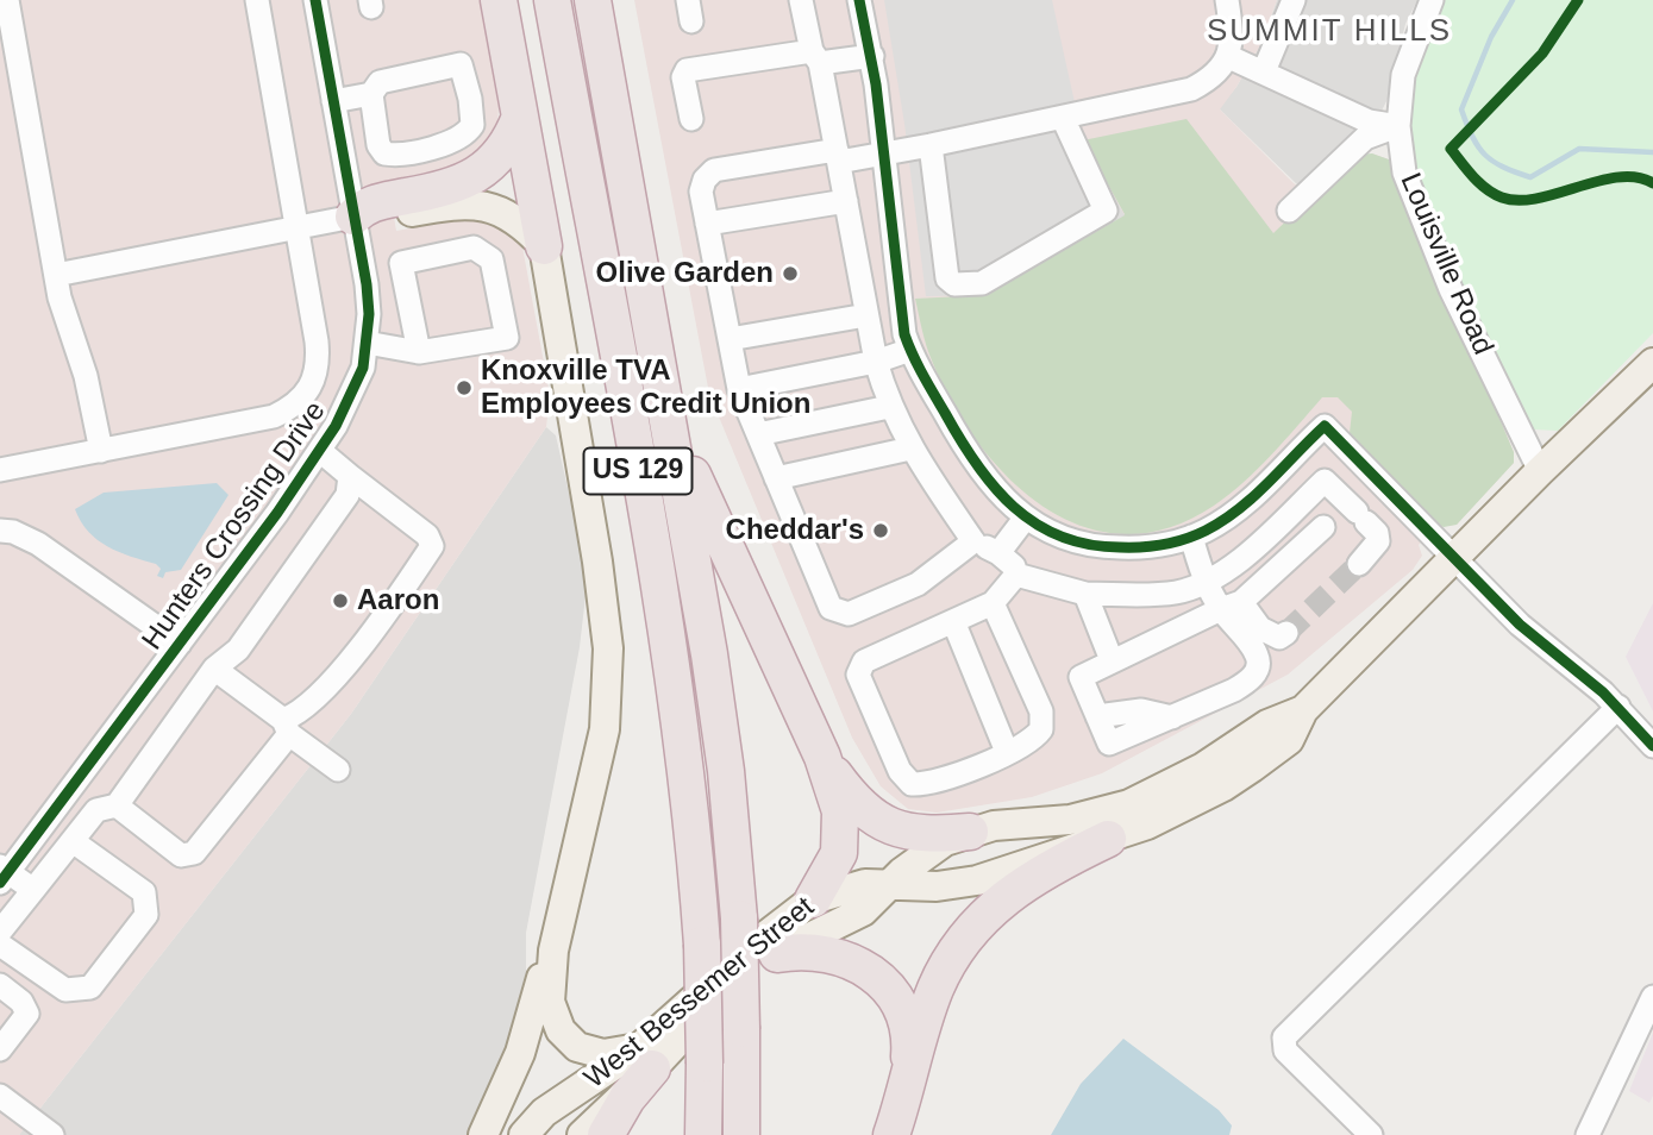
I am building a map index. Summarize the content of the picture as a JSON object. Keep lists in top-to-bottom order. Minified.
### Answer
{"streets":{"highway":["US 129"],"main road":["West Bessemer Street"],"street":["Louisville Road","Hunters Crossing Drive"]},"crossings":[["Louisville Road","West Bessemer Street"]],"districts":["SUMMIT HILLS"],"places":["Olive Garden","Knoxville TVA Employees Credit Union","Cheddar's","Aaron"]}
